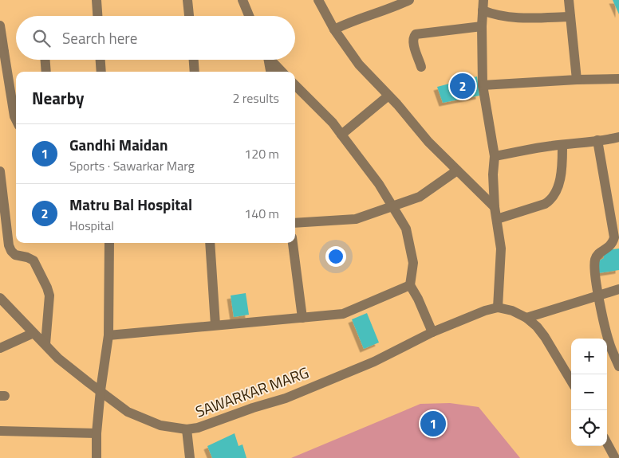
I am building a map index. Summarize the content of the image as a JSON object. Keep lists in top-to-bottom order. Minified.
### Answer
{"streets":{"street":["SAWARKAR MARG"]},"page":{"search":"Search here","pins":["2","1"],"heading":["Nearby","2 results"],"list":[{"mark":"1","name":"Gandhi Maidan","note":"Sports · Sawarkar Marg","value":"120 m"},{"mark":"2","name":"Matru Bal Hospital","note":"Hospital","value":"140 m"}],"map_buttons":["+","−"]}}
